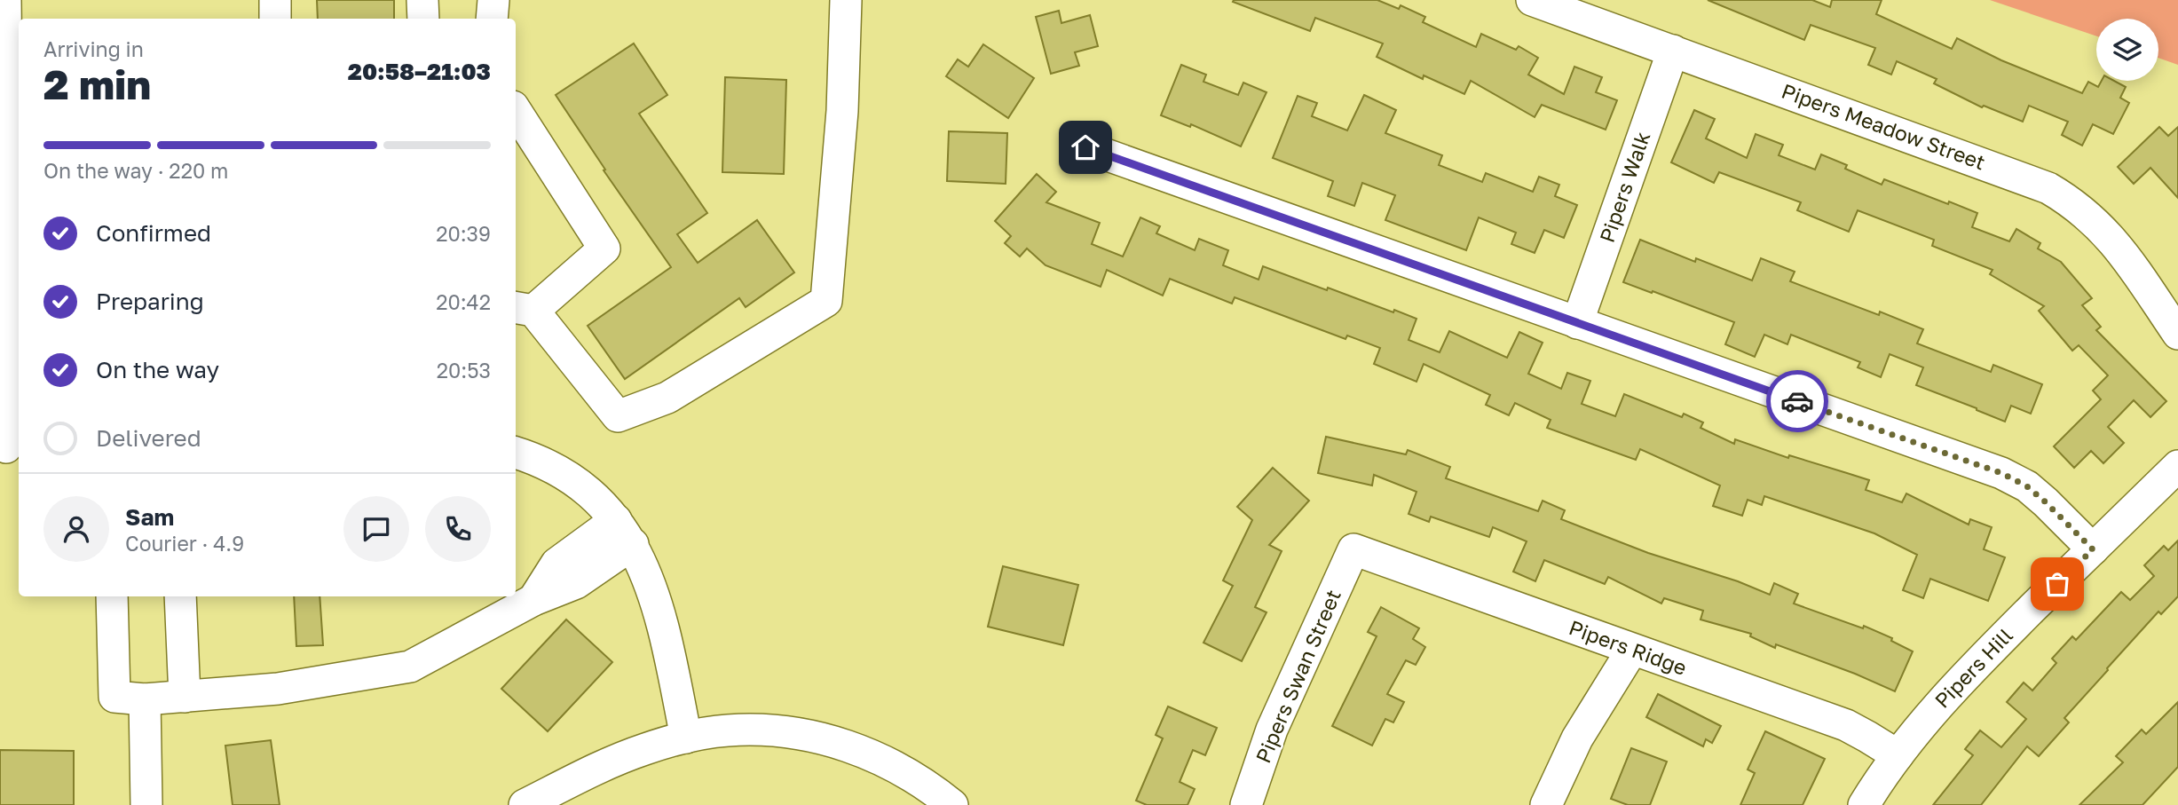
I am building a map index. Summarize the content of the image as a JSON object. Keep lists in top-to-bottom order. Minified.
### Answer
{"streets":{"street":["Pipers Meadow Street","Pipers Walk","Pipers Ridge","Pipers Hill","Pipers Swan Street"]},"crossings":[["Pipers Meadow Street","Pipers Walk"],["Pipers Ridge","Pipers Hill"],["Pipers Ridge","Pipers Swan Street"]],"page":{"heading":["2 min","Arriving in","20:58–21:03"],"panel":["Sam","Courier · 4.9"],"bar":"On the way · 220 m","list":[["Confirmed","20:39"],["Preparing","20:42"],["On the way","20:53"],"Delivered"]}}
